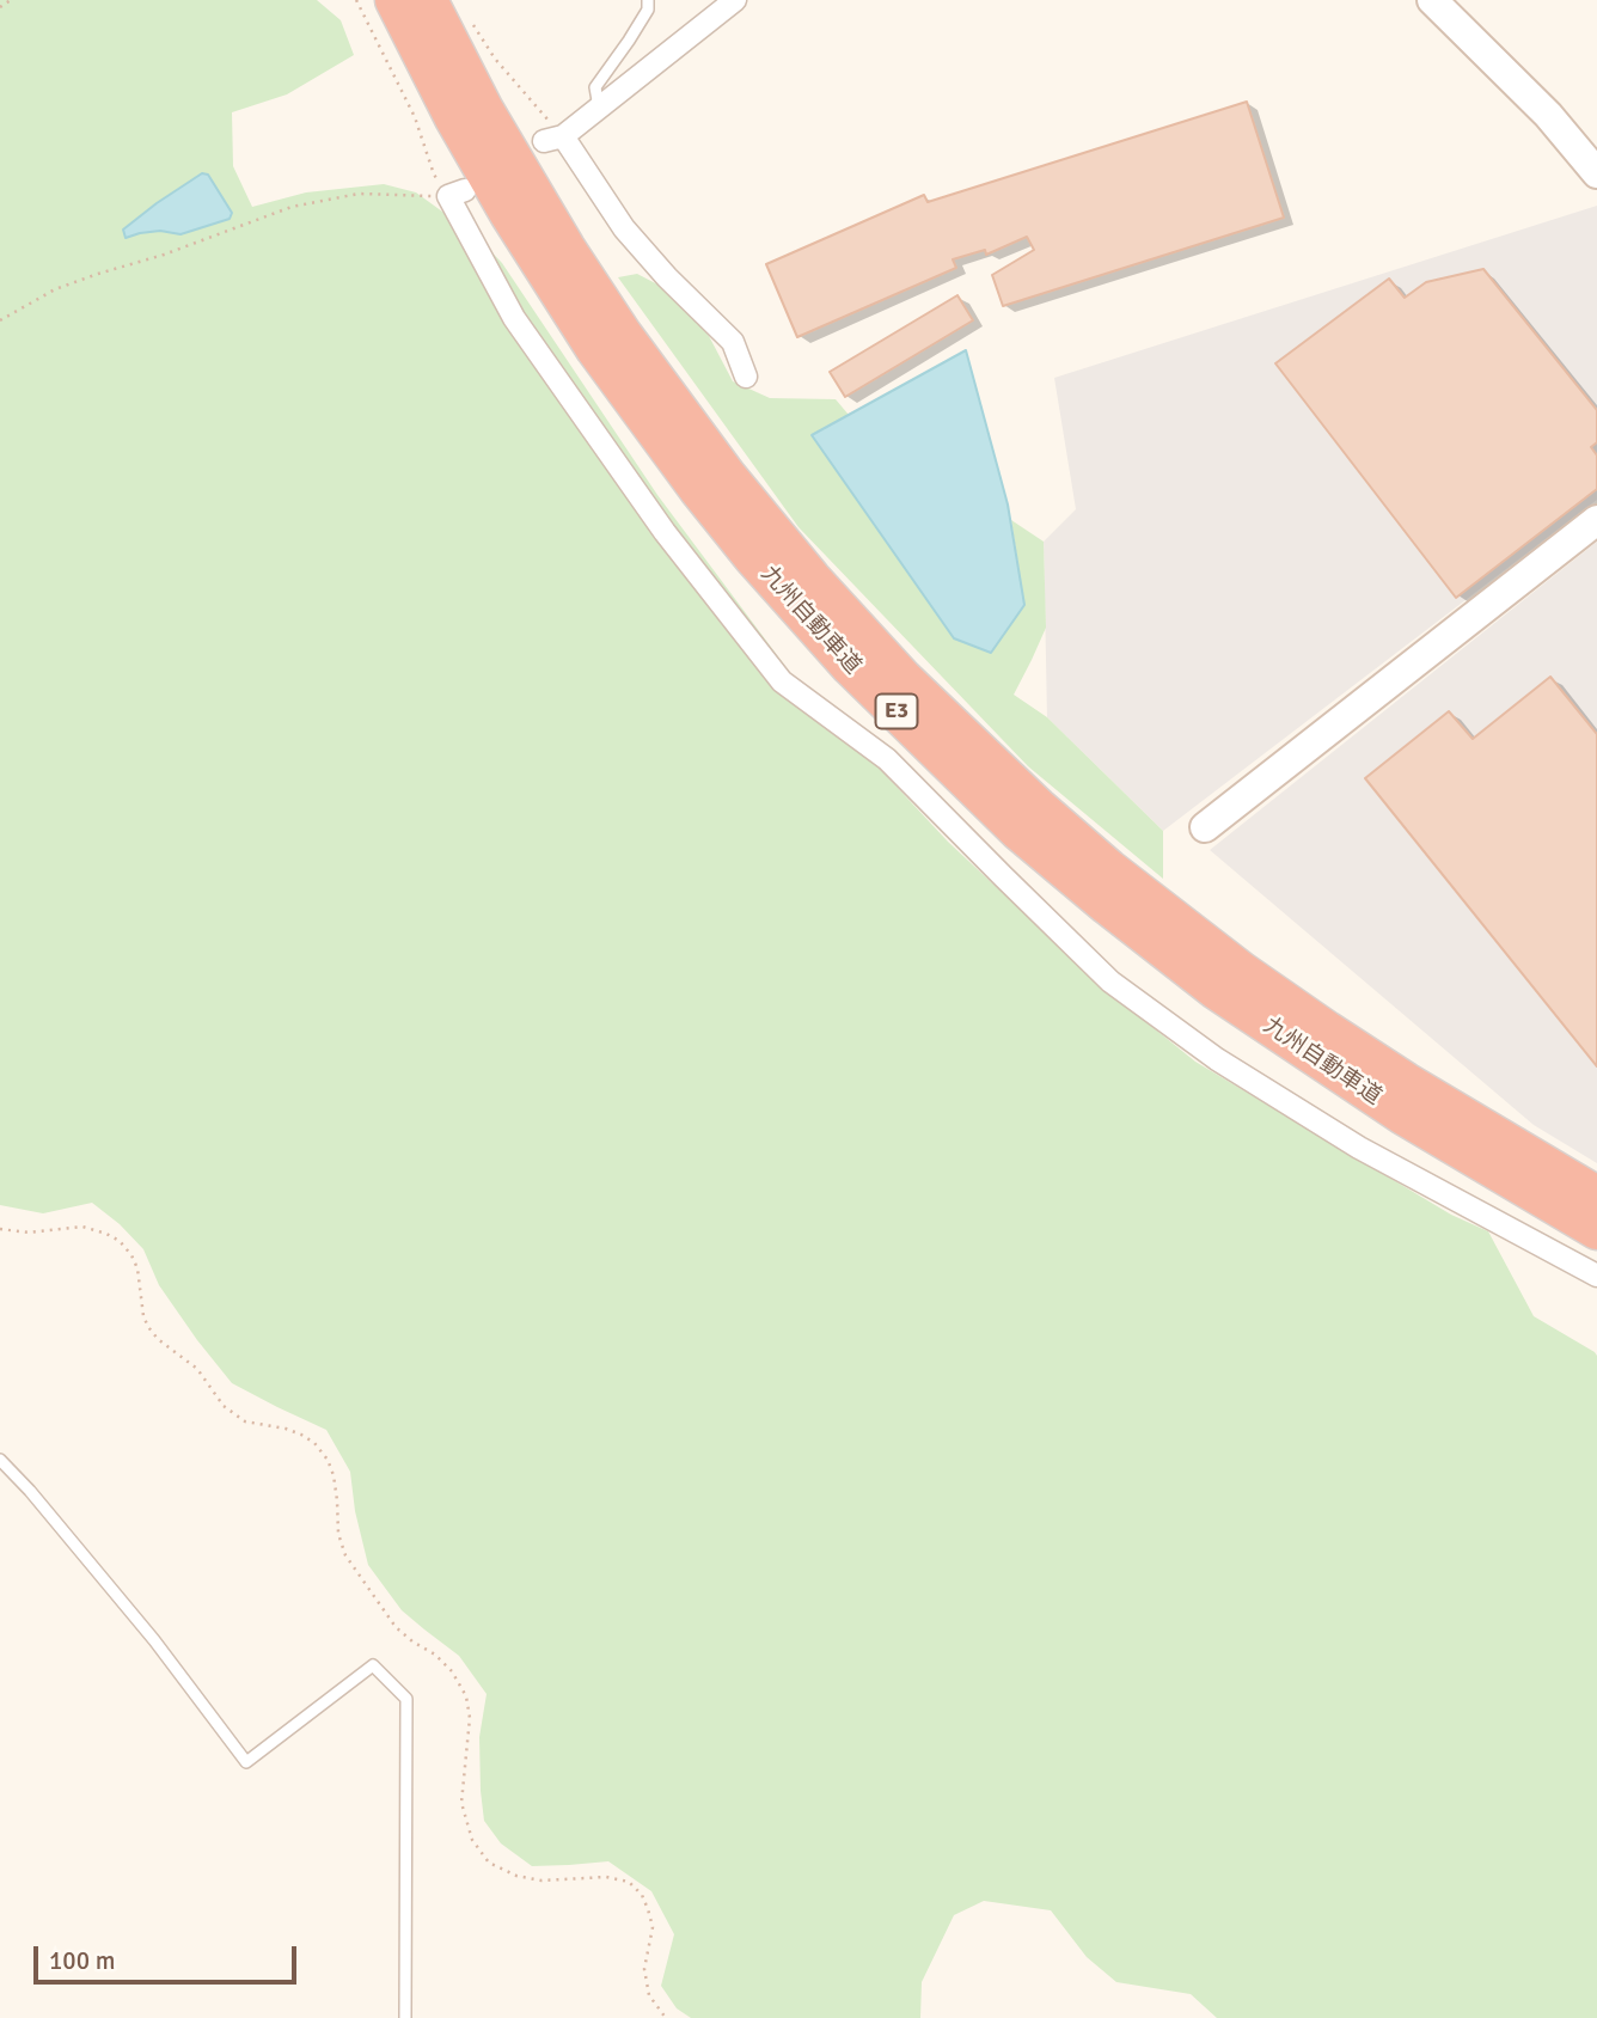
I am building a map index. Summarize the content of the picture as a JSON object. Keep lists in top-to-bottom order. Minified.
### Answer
{"streets":{"highway":["九州自動車道","E3"]},"scale_bar":"100 m"}
